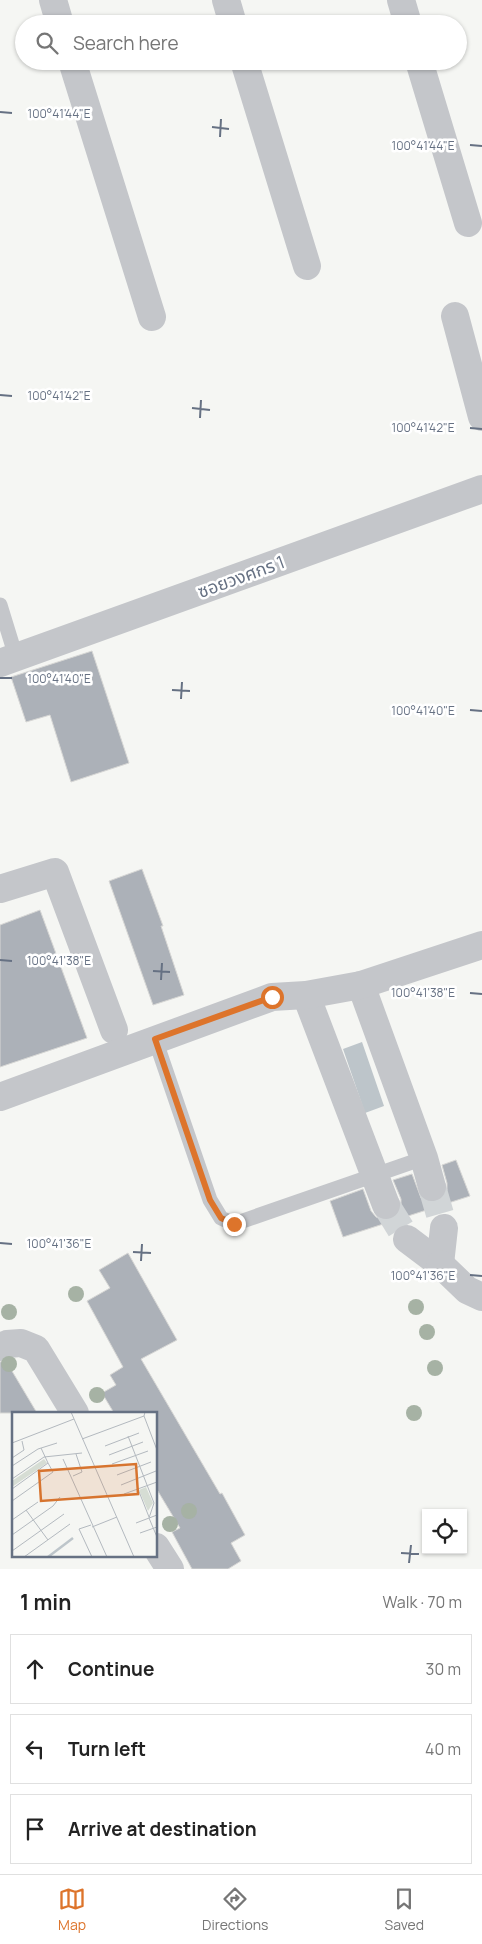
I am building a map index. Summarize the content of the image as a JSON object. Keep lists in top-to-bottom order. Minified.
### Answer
{"streets":{"street":["ซอยวงศกร 1"]},"page":{"search":"Search here","heading":["1 min","Walk · 70 m"],"list":[["Continue","30 m"],["Turn left","40 m"],"Arrive at destination"],"nav":["Map","Directions","Saved"]},"coordinates":["100°41'44\"E","100°41'42\"E","100°41'40\"E","100°41'38\"E","100°41'36\"E"]}
